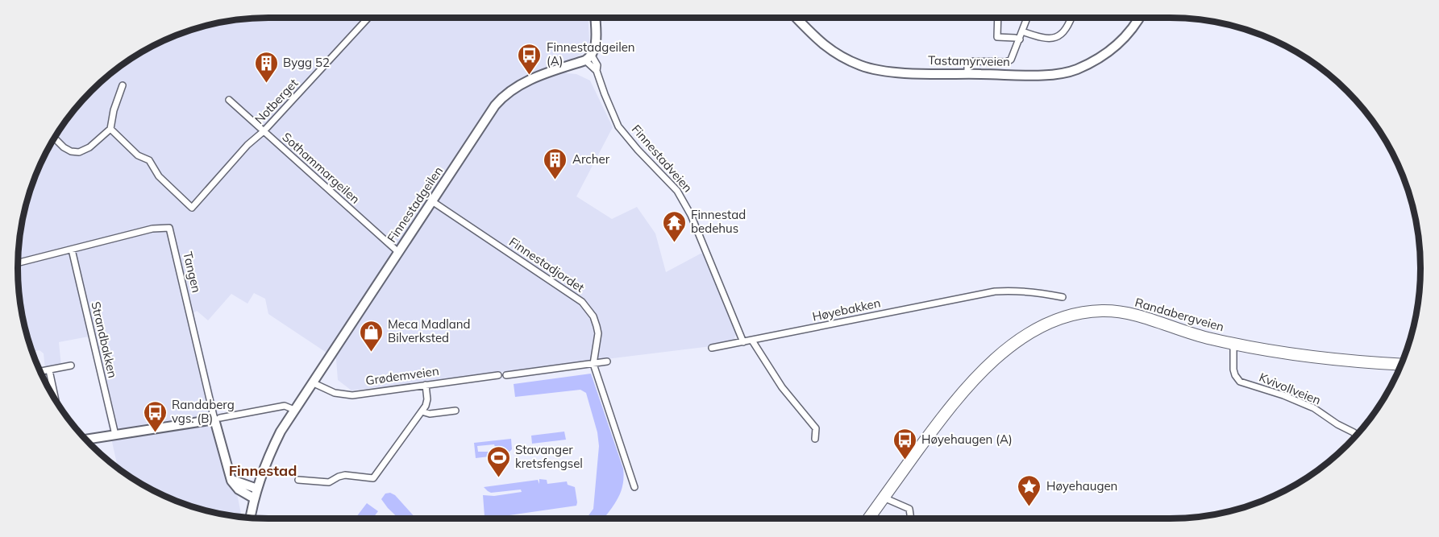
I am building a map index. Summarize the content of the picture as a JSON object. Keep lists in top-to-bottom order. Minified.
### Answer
{"streets":{"highway":["Randabergveien"],"main road":["Tastamyrveien","Finnestadveien","Finnestadgeilen","Tangen"],"street":["Notberget","Sothammargeilen","Finnestadjordet","Høyebakken","Strandbakken","Grødemveien","Kvivollveien"]},"crossings":[["Notberget","Sothammargeilen"],["Finnestadveien","Finnestadgeilen"],["Sothammargeilen","Finnestadgeilen"],["Finnestadgeilen","Finnestadjordet"],["Finnestadgeilen","Grødemveien"],["Tangen","Strandbakken"],["Randabergveien","Kvivollveien"]],"districts":["Finnestad"],"places":{"bus stop":["Finnestadgeilen (A)","Randaberg vgs. (B)","Høyehaugen (A)"],"building":["Bygg 52","Archer"],"temple":["Finnestad bedehus"],"shop":["Meca Madland Bilverksted"],"sports":["Stavanger kretsfengsel"],"place":["Høyehaugen"]}}
